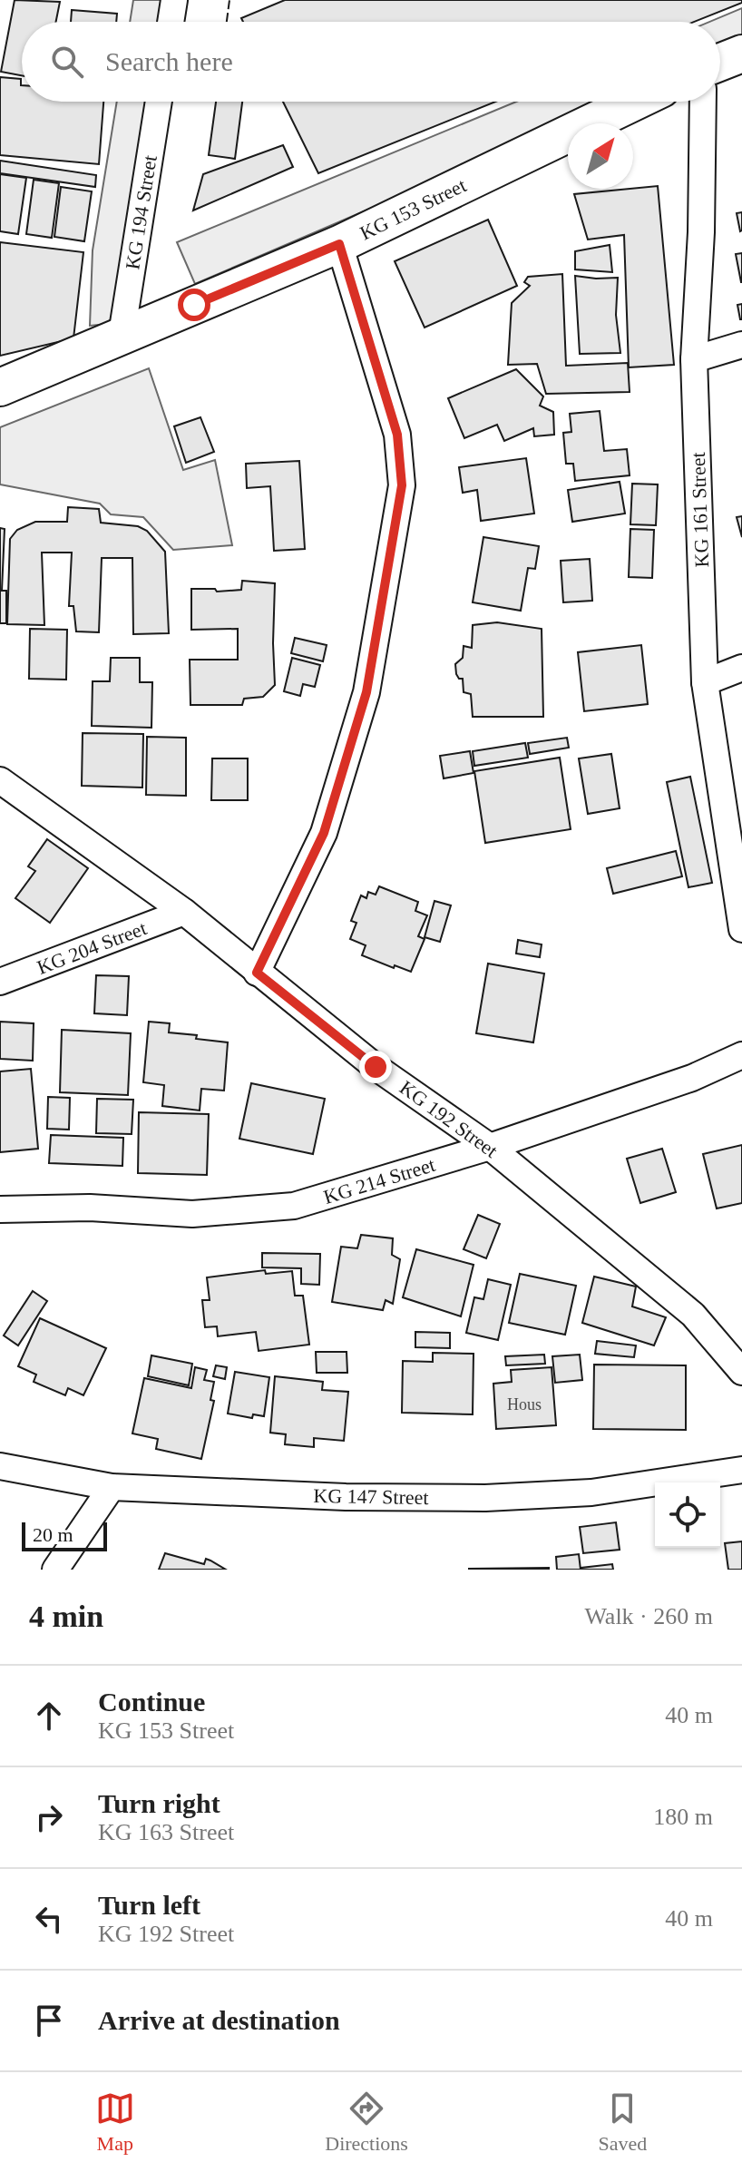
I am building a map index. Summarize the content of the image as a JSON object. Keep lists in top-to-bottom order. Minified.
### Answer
{"streets":{"street":["KG 153 Street","KG 194 Street","KG 161 Street","KG 204 Street","KG 192 Street","KG 214 Street","KG 147 Street"]},"crossings":[["KG 153 Street","KG 194 Street"],["KG 204 Street","KG 192 Street"],["KG 192 Street","KG 214 Street"]],"house_numbers":["Hous"],"scale_bar":"20 m","north":"top right","page":{"search":"Search here","scale":"20 m","heading":["4 min","Walk · 260 m"],"list":[["Continue","KG 153 Street","40 m"],["Turn right","KG 163 Street","180 m"],["Turn left","KG 192 Street","40 m"],"Arrive at destination"],"nav":["Map","Directions","Saved"]}}
